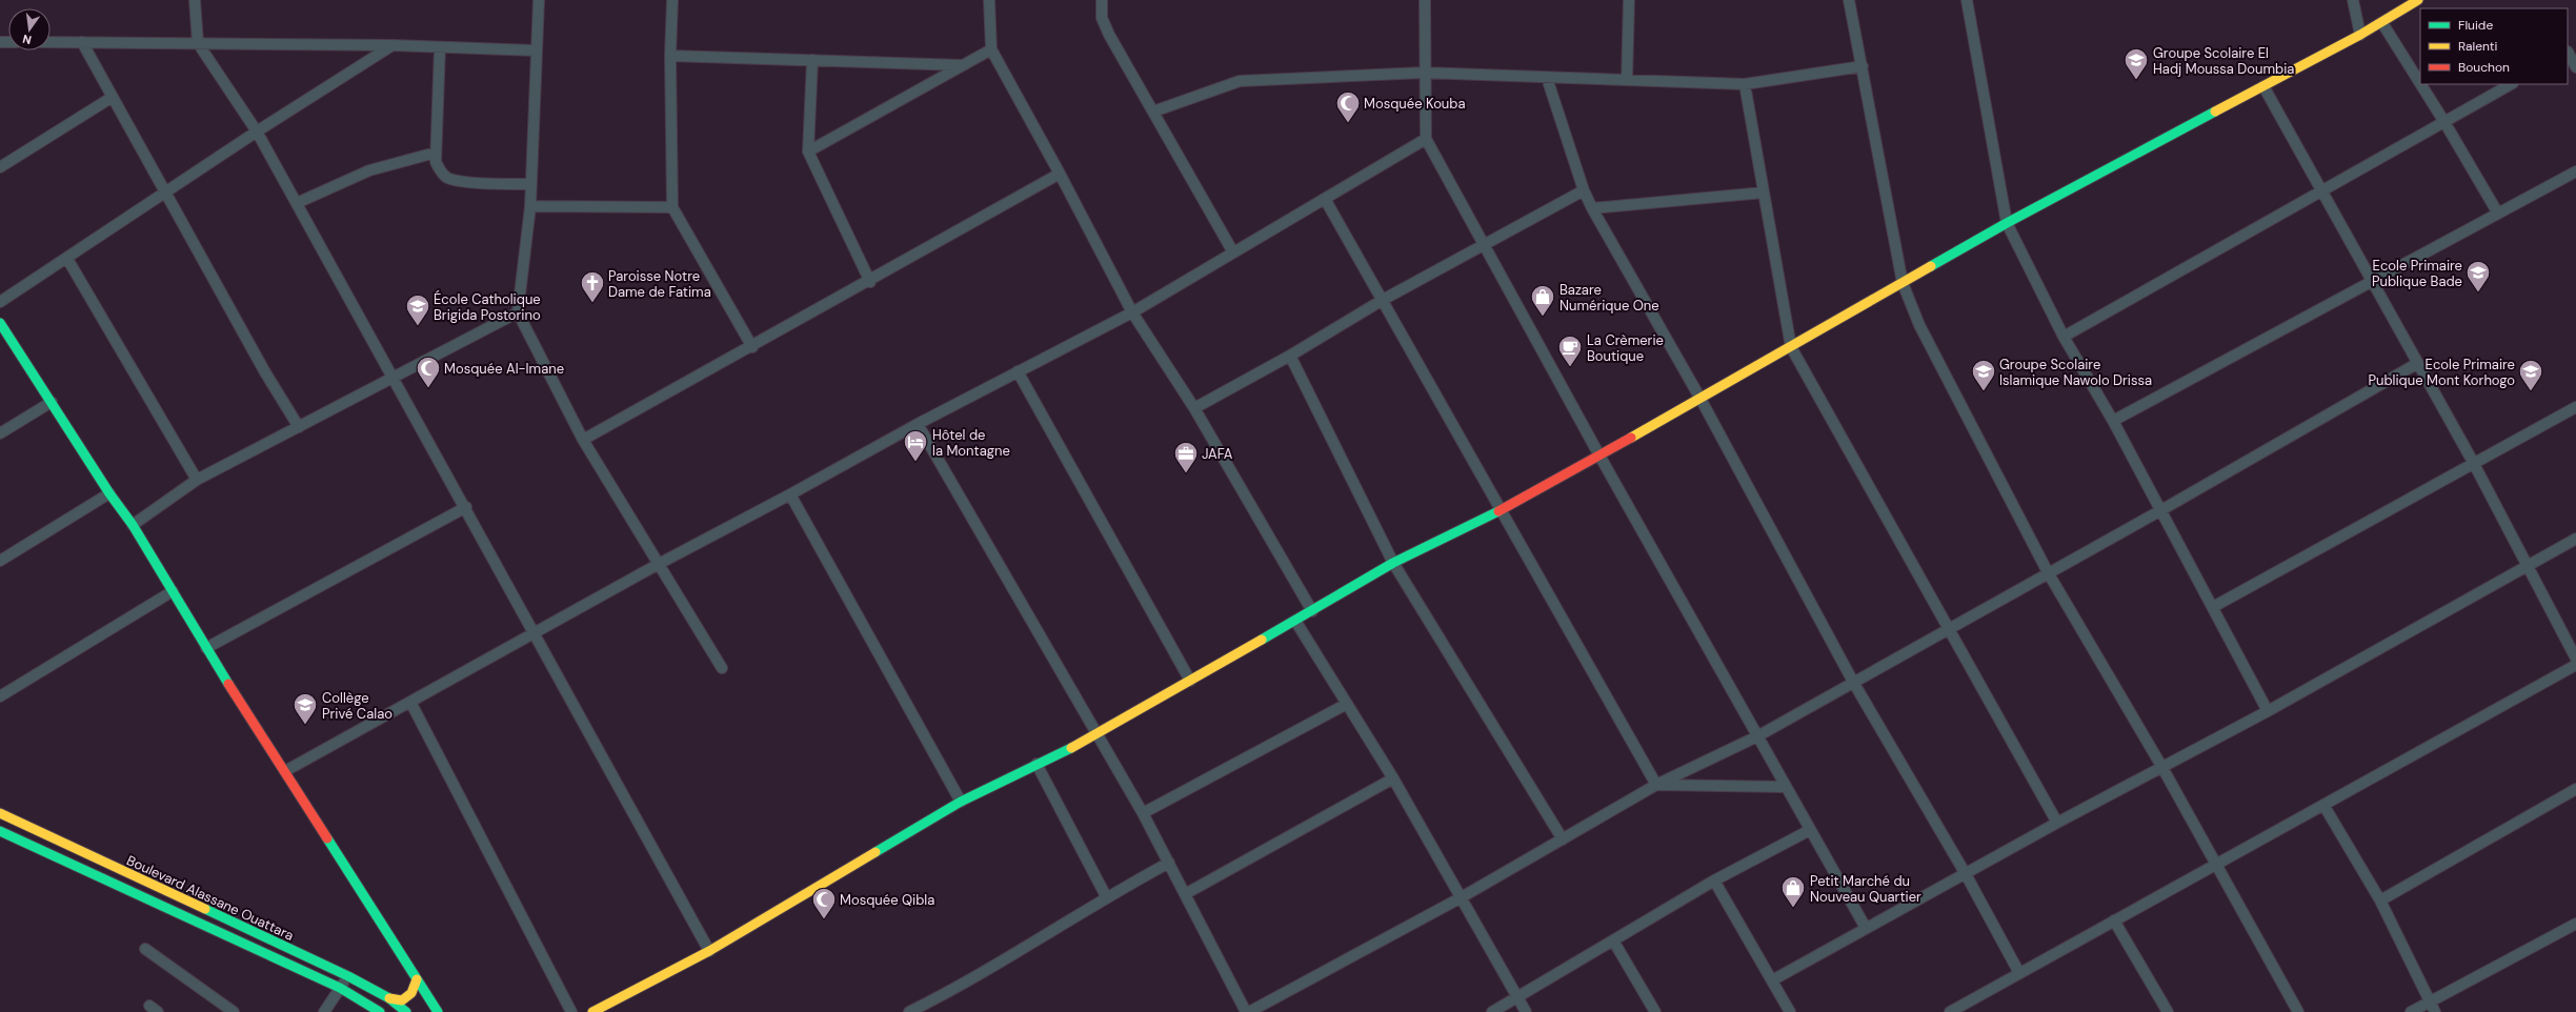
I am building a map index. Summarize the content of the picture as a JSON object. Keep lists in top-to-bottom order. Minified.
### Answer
{"streets":{"street":["Boulevard Alassane Ouattara"]},"places":{"school or university":["Groupe Scolaire El Hadj Moussa Doumbia","Ecole Primaire Publique Bade","École Catholique Brigida Postorino","Groupe Scolaire Islamique Nawolo Drissa","Ecole Primaire Publique Mont Korhogo","Collège Privé Calao"],"mosque":["Mosquée Kouba","Mosquée Al-Imane","Mosquée Qibla"],"church":["Paroisse Notre Dame de Fatima"],"shop":["Bazare Numérique One","Petit Marché du Nouveau Quartier"],"cafe":["La Crèmerie Boutique"],"hotel":["Hôtel de la Montagne"],"office":["JAFA"]},"legend":["Fluide","Ralenti","Bouchon"],"north":"bottom"}
